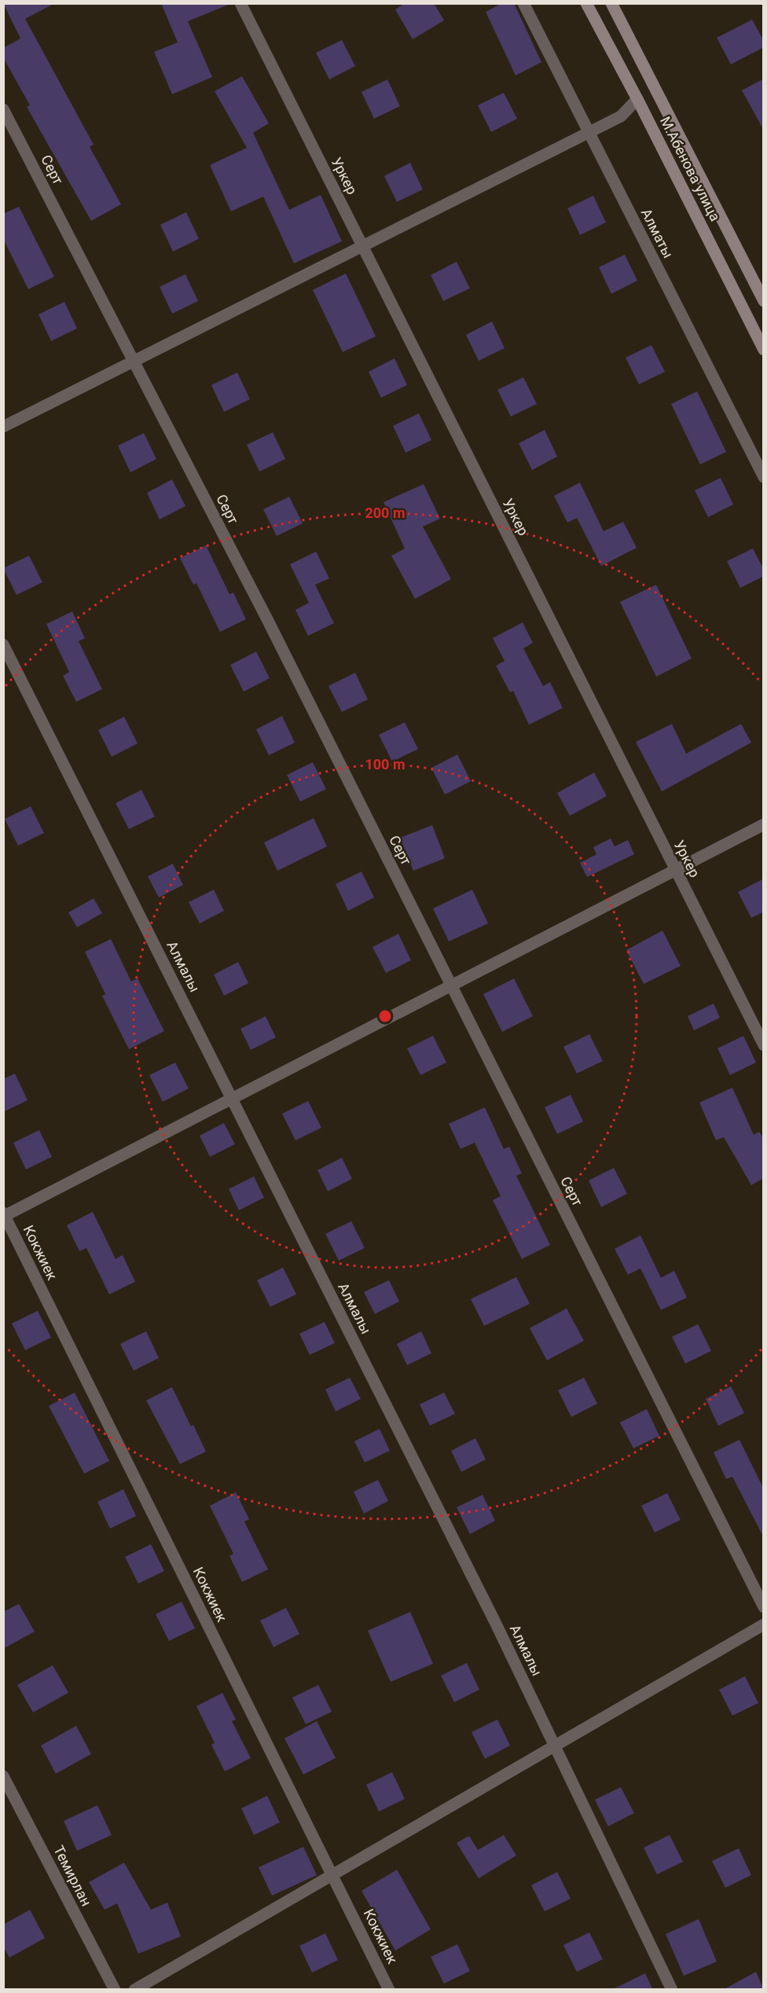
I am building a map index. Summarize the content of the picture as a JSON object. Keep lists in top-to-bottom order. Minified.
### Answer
{"streets":{"main road":["М.Абенова улица"],"street":["Серт","Уркер","Алматы","Алмалы","Кокжиек","Темирлан"]},"rings":["200 m","100 m"]}
